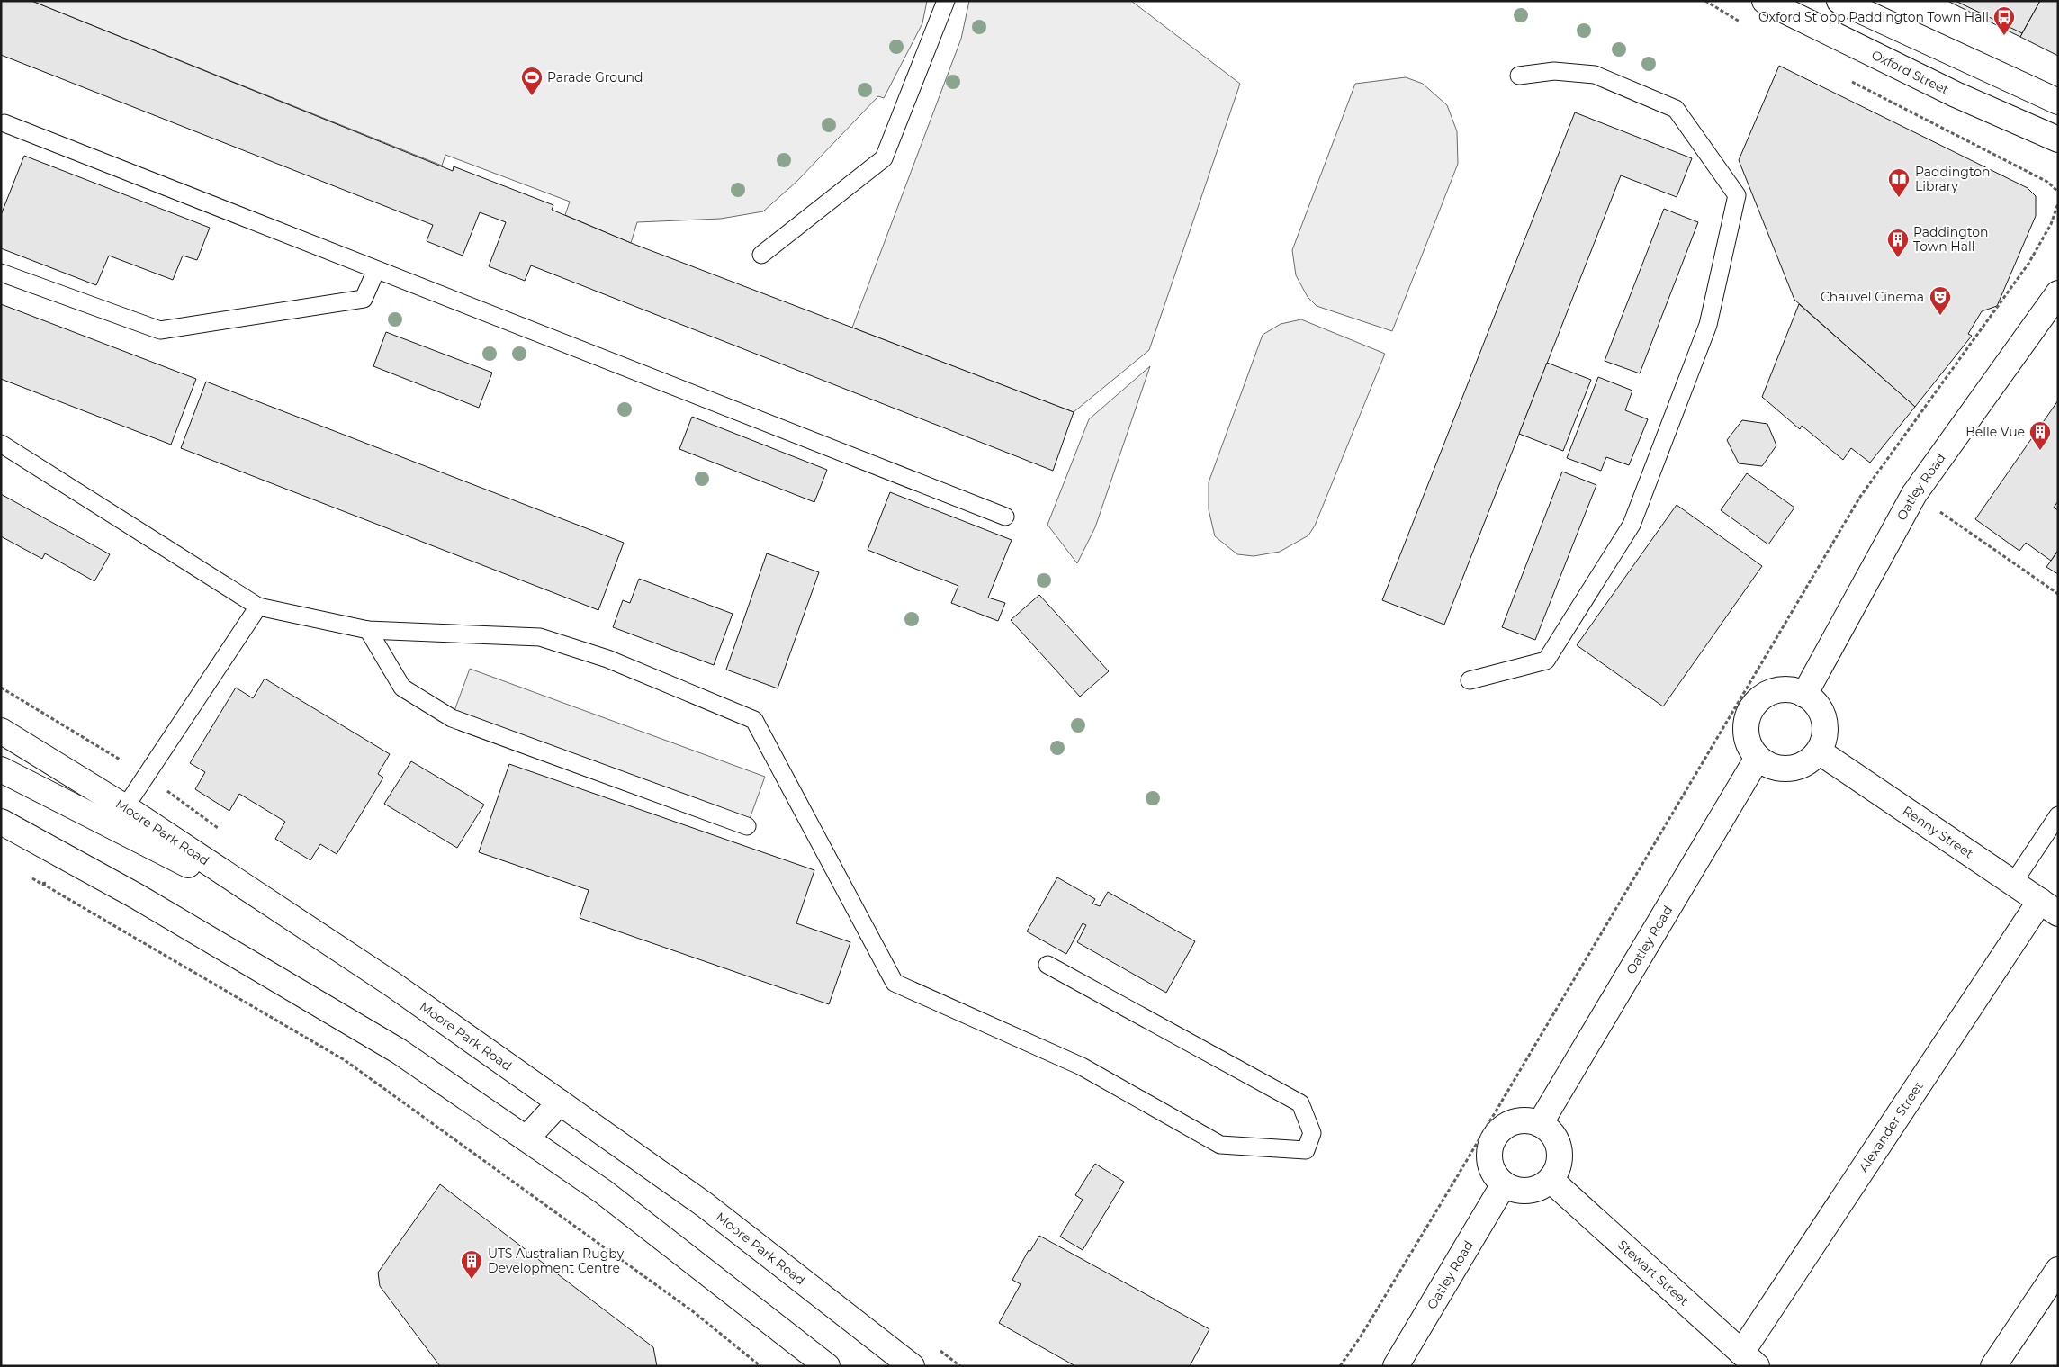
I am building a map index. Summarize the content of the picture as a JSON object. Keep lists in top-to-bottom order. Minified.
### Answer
{"streets":{"main road":["Oxford Street","Oatley Road","Moore Park Road","Renny Street","Alexander Street","Stewart Street"]},"crossings":[["Oatley Road","Renny Street"],["Oatley Road","Stewart Street"],["Renny Street","Alexander Street"],["Alexander Street","Stewart Street"]],"places":{"bus stop":["Oxford St opp Paddington Town Hall"],"sports":["Parade Ground"],"library":["Paddington Library"],"building":["Paddington Town Hall","Belle Vue","UTS Australian Rugby Development Centre"],"theatre":["Chauvel Cinema"]}}
